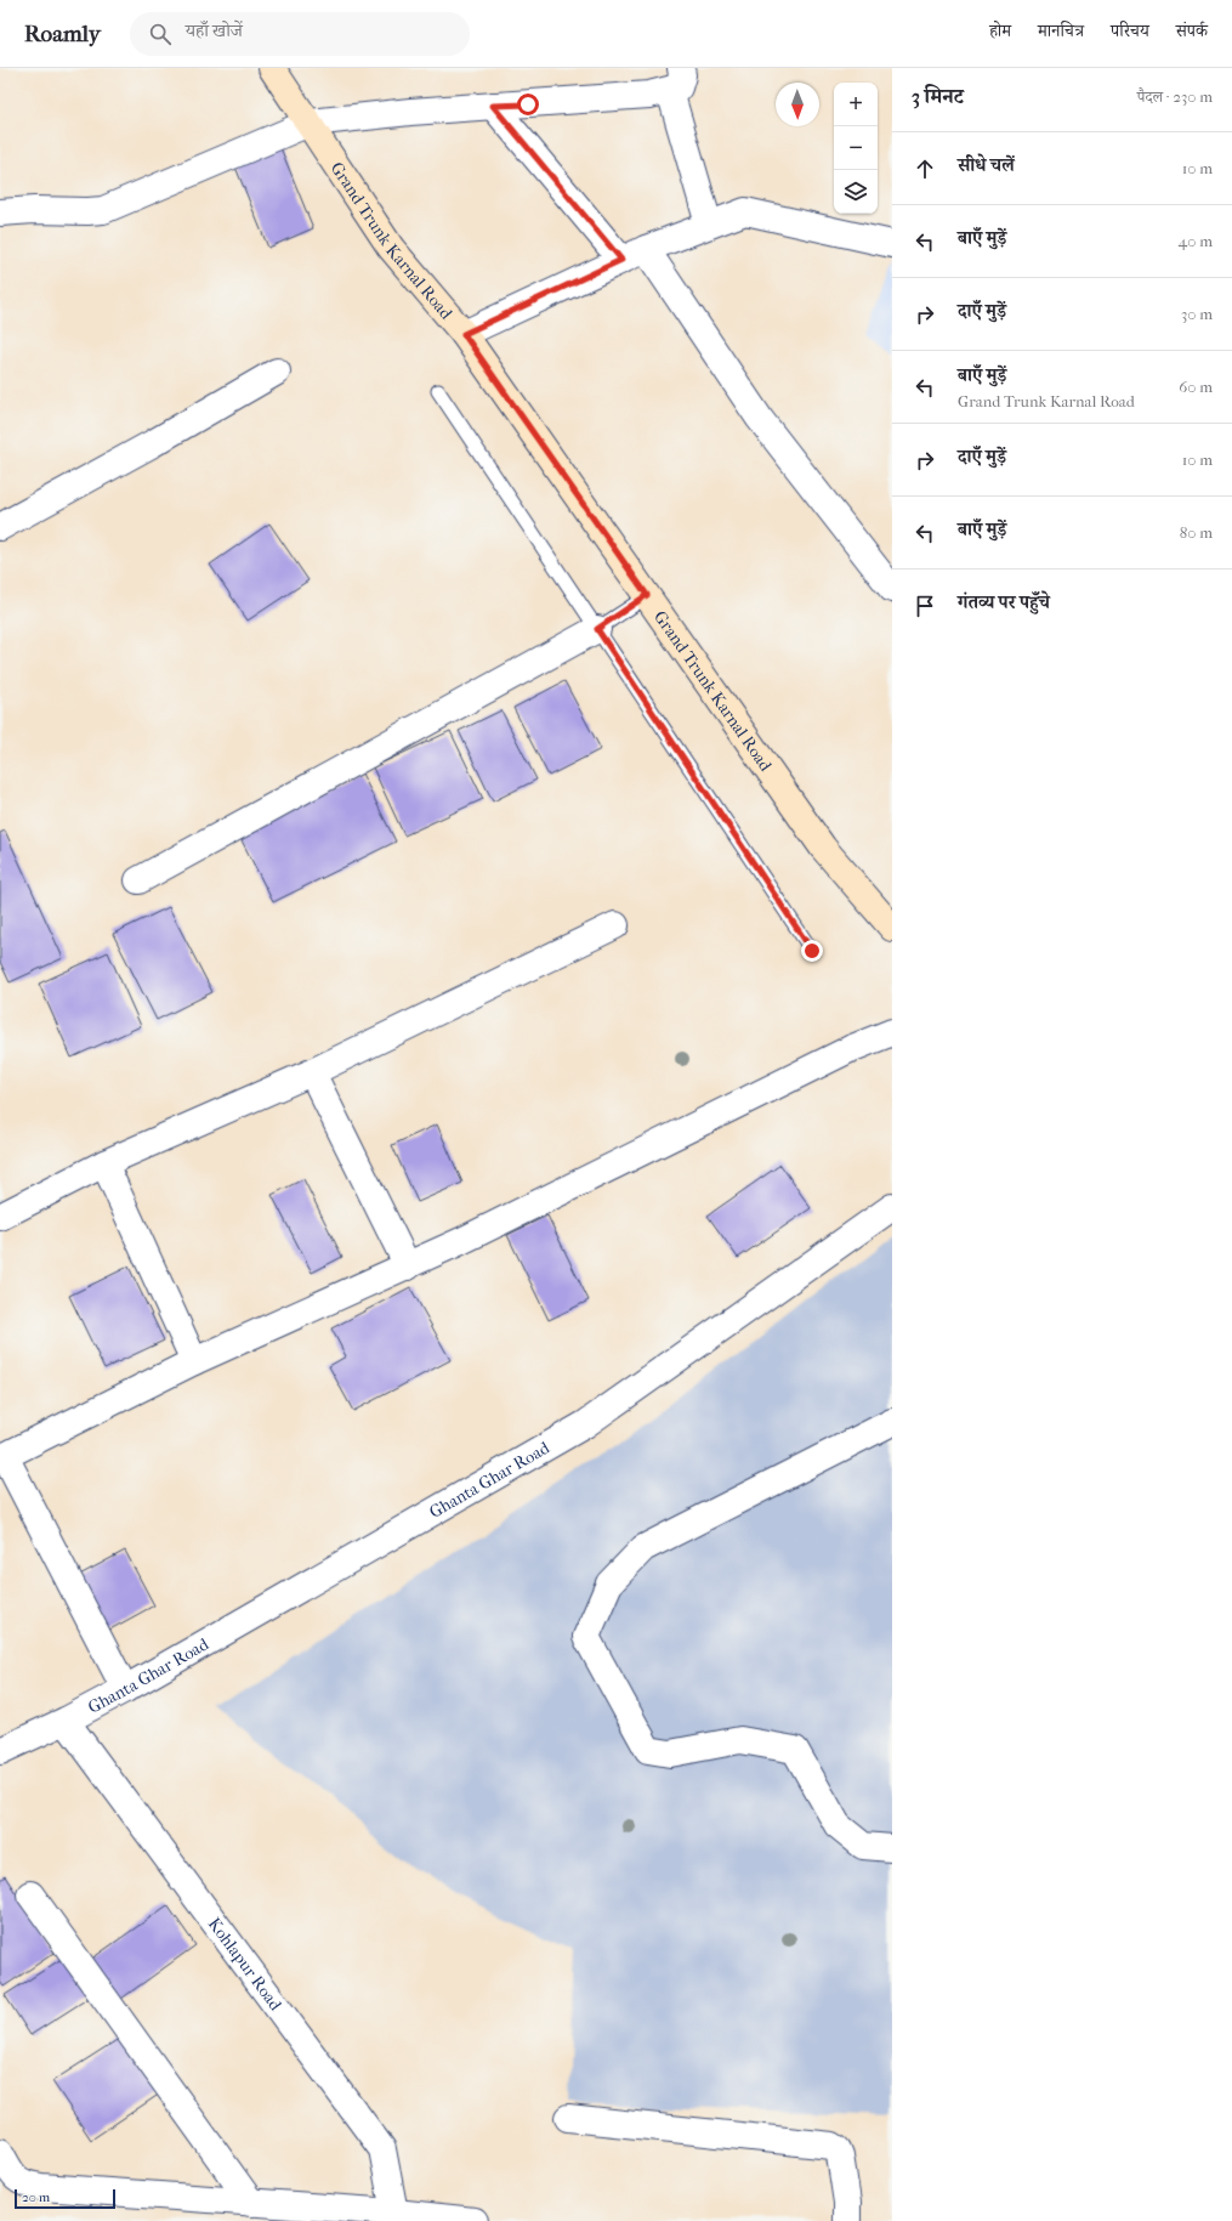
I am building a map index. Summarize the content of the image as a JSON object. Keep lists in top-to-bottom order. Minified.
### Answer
{"streets":{"main road":["Grand Trunk Karnal Road"],"street":["Ghanta Ghar Road","Kohlapur Road"]},"crossings":[["Ghanta Ghar Road","Kohlapur Road"]],"scale_bar":"20 m","north":"bottom","page":{"header":"Roamly","search":"यहाँ खोजें","nav":["होम","मानचित्र","परिचय","संपर्क"],"heading":["3 मिनट","पैदल · 230 m"],"map_buttons":["+","−"],"list":[["सीधे चलें","10 m"],["बाएँ मुड़ें","40 m"],["दाएँ मुड़ें","30 m"],["बाएँ मुड़ें","Grand Trunk Karnal Road","60 m"],["दाएँ मुड़ें","10 m"],["बाएँ मुड़ें","80 m"],"गंतव्य पर पहुँचे"],"scale":"20 m"}}
